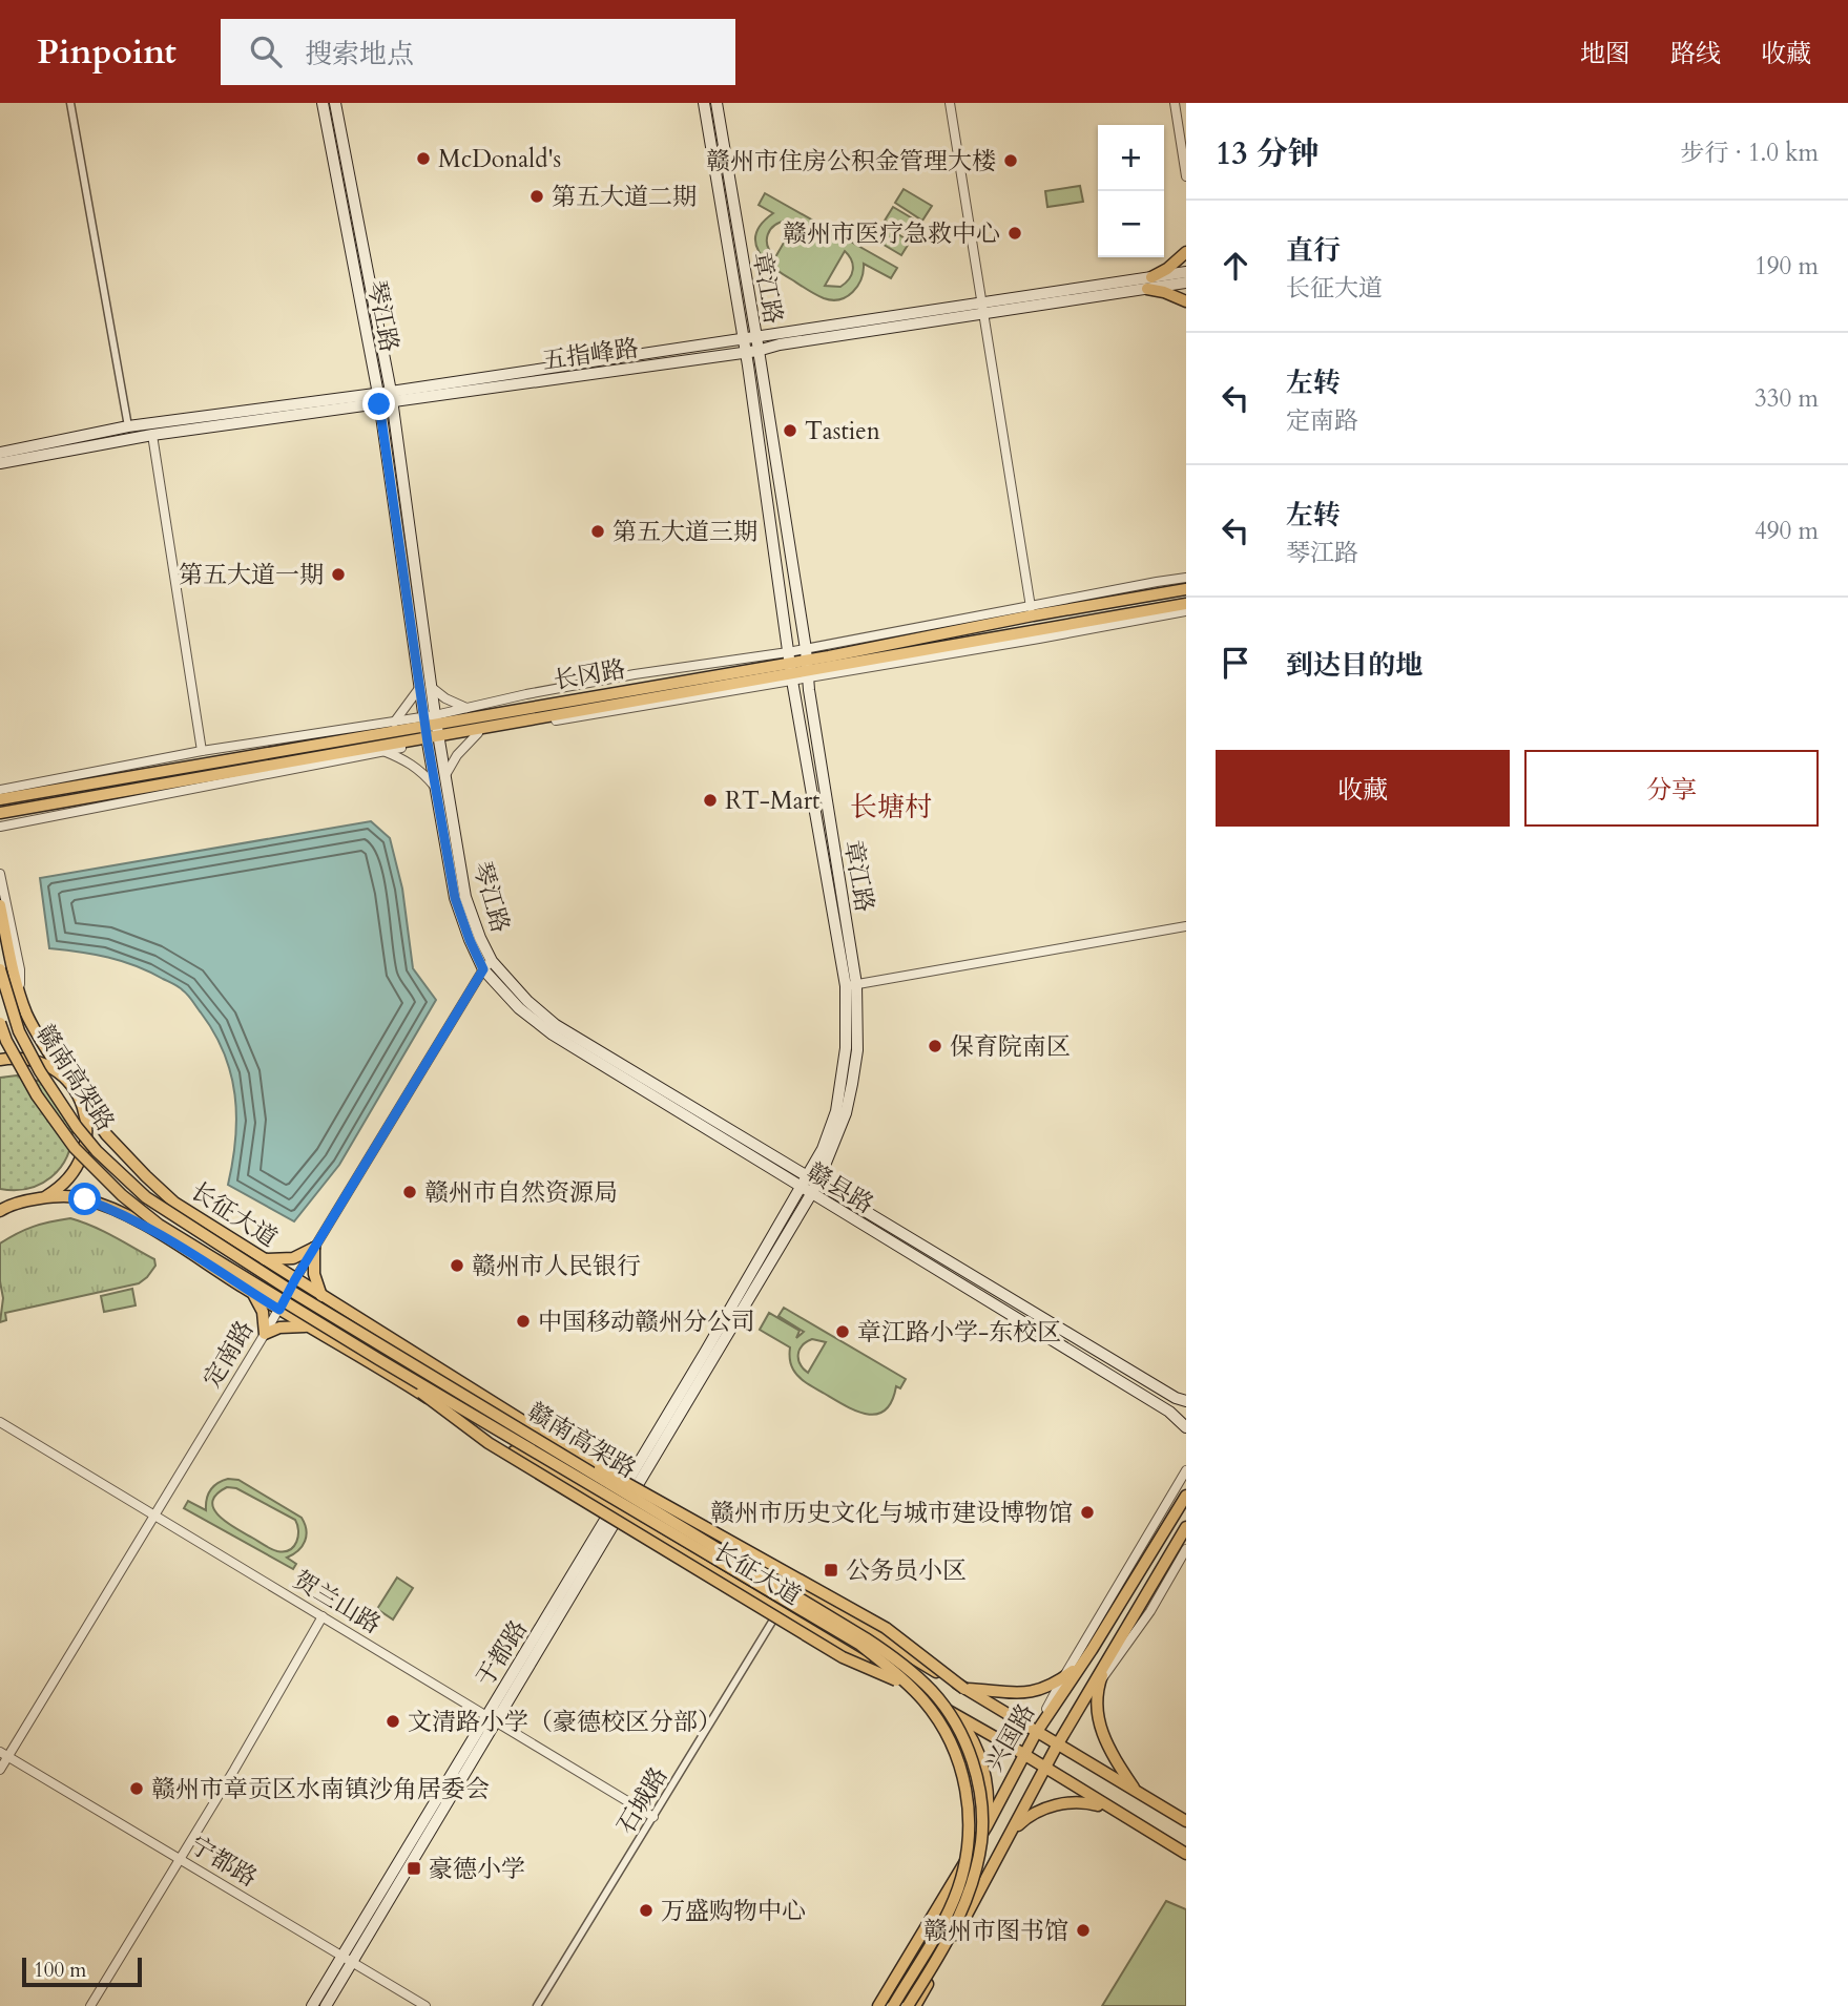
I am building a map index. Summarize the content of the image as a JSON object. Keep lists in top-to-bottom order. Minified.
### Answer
{"streets":{"main road":["章江路","琴江路","五指峰路","长冈路","赣南高架路","赣县路","长征大道","于都路","兴国路"],"street":["定南路","贺兰山路","石城路","宁都路"]},"crossings":[["章江路","五指峰路"],["章江路","长冈路"],["章江路","赣县路"],["章江路","长征大道"],["章江路","于都路"],["琴江路","五指峰路"],["琴江路","长冈路"],["琴江路","赣县路"],["琴江路","定南路"],["赣县路","定南路"],["长征大道","定南路"],["长征大道","于都路"],["长征大道","兴国路"],["长征大道","石城路"],["定南路","贺兰山路"],["定南路","宁都路"],["贺兰山路","于都路"],["贺兰山路","石城路"],["于都路","宁都路"]],"districts":["长塘村"],"places":{"other":["McDonald's","赣州市住房公积金管理大楼","第五大道二期","赣州市医疗急救中心","Tastien","第五大道三期","第五大道一期","RT-Mart","保育院南区","赣州市自然资源局","赣州市人民银行","中国移动赣州分公司","章江路小学-东校区","赣州市历史文化与城市建设博物馆","文清路小学（豪德校区分部）","赣州市章贡区水南镇沙角居委会","万盛购物中心","赣州市图书馆"],"transit":["公务员小区","豪德小学"]},"scale_bar":"100 m","page":{"header":"Pinpoint","search":"搜索地点","nav":["地图","路线","收藏"],"heading":["13 分钟","步行 · 1.0 km"],"map_buttons":["+","−"],"list":[["直行","长征大道","190 m"],["左转","定南路","330 m"],["左转","琴江路","490 m"],"到达目的地"],"buttons":["收藏","分享"],"scale":"100 m"}}
